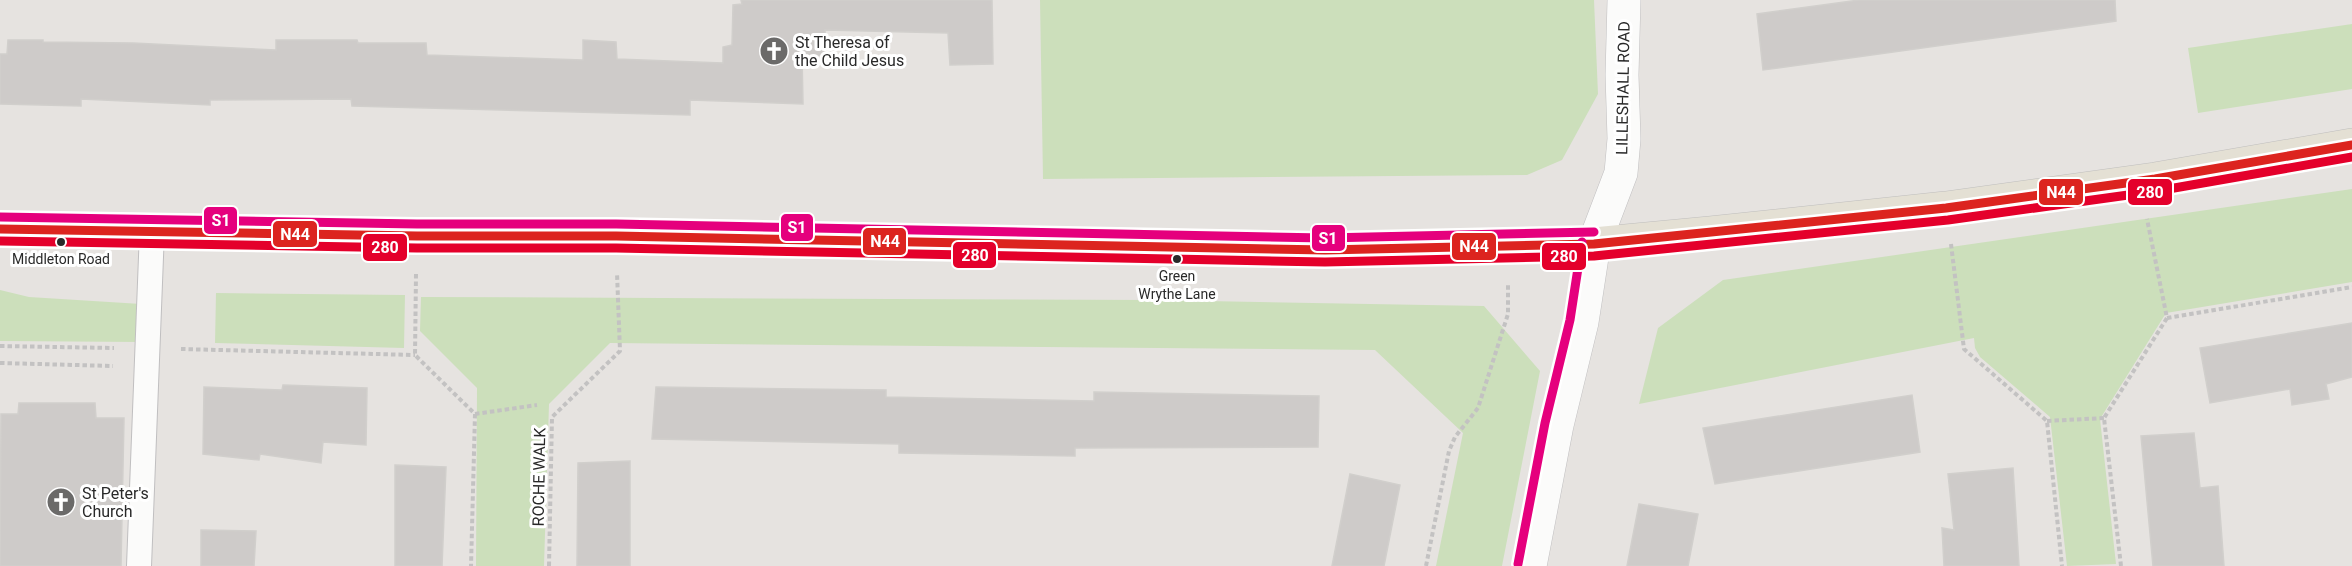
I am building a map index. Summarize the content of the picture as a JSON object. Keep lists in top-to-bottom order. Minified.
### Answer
{"streets":{"street":["LILLESHALL ROAD"],"path":["ROCHE WALK"]},"places":{"church":["St Theresa of the Child Jesus","St Peter's Church"],"other":["Middleton Road","Green Wrythe Lane"]},"lines":["transit line N44","transit line 280","transit line S1"]}
